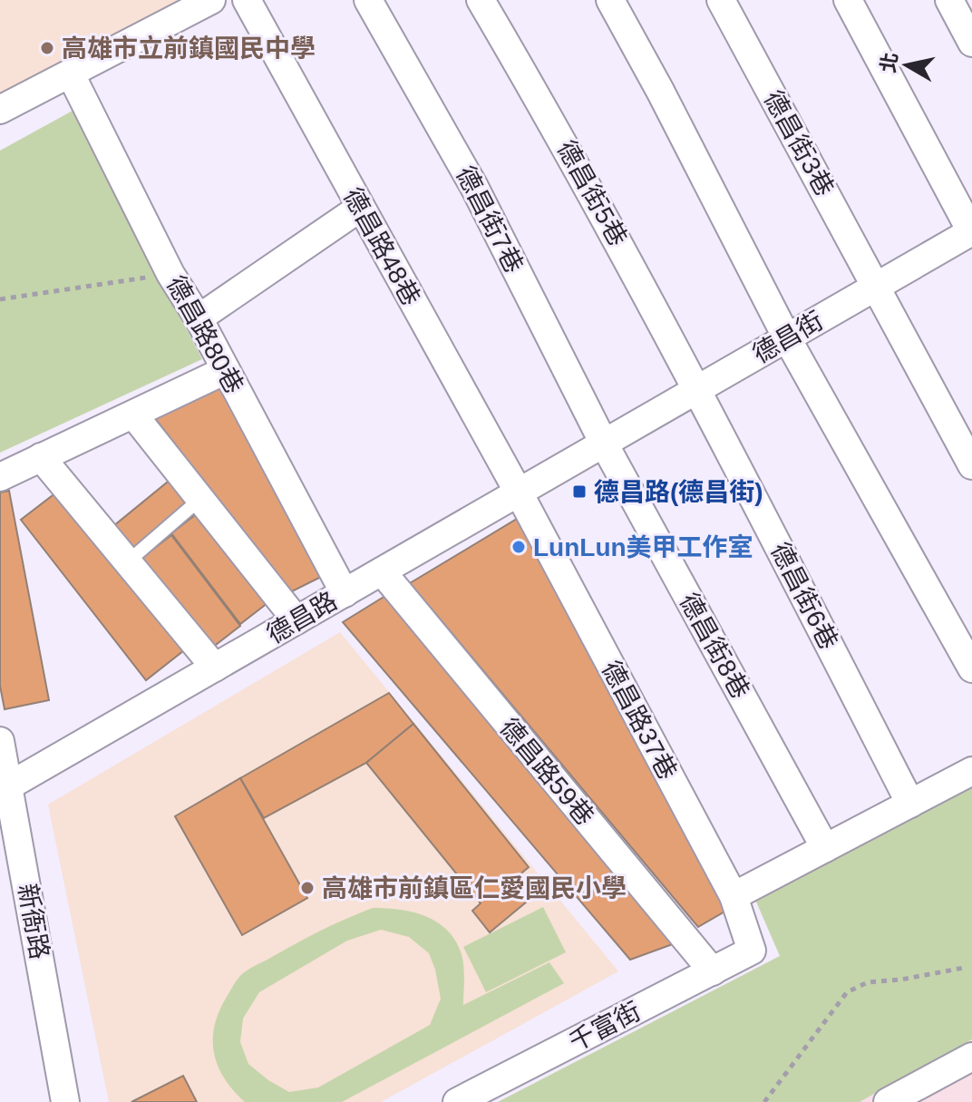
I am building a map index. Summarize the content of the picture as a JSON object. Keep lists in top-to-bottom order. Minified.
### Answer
{"streets":{"street":["德昌街3巷","德昌街5巷","德昌街7巷","德昌路48巷","德昌路80巷","德昌街","德昌街6巷","德昌路","德昌街8巷","德昌路37巷","德昌路59巷","新衙路","千富街"]},"crossings":[["德昌街3巷","德昌街"],["德昌街5巷","德昌街"],["德昌街5巷","德昌街6巷"],["德昌街7巷","德昌街"],["德昌街7巷","德昌路"],["德昌街7巷","德昌街8巷"],["德昌路48巷","德昌路"],["德昌路48巷","德昌路37巷"],["德昌路80巷","德昌路"],["德昌街","德昌街6巷"],["德昌街","德昌路"],["德昌街","德昌街8巷"],["德昌路","德昌街8巷"],["德昌路","德昌路37巷"],["德昌路","德昌路59巷"],["德昌路","新衙路"],["德昌路37巷","千富街"],["德昌路59巷","千富街"]],"places":{"other":["高雄市立前鎮國民中學","LunLun美甲工作室","高雄市前鎮區仁愛國民小學"],"transit":["德昌路(德昌街)"]},"north":"left"}
